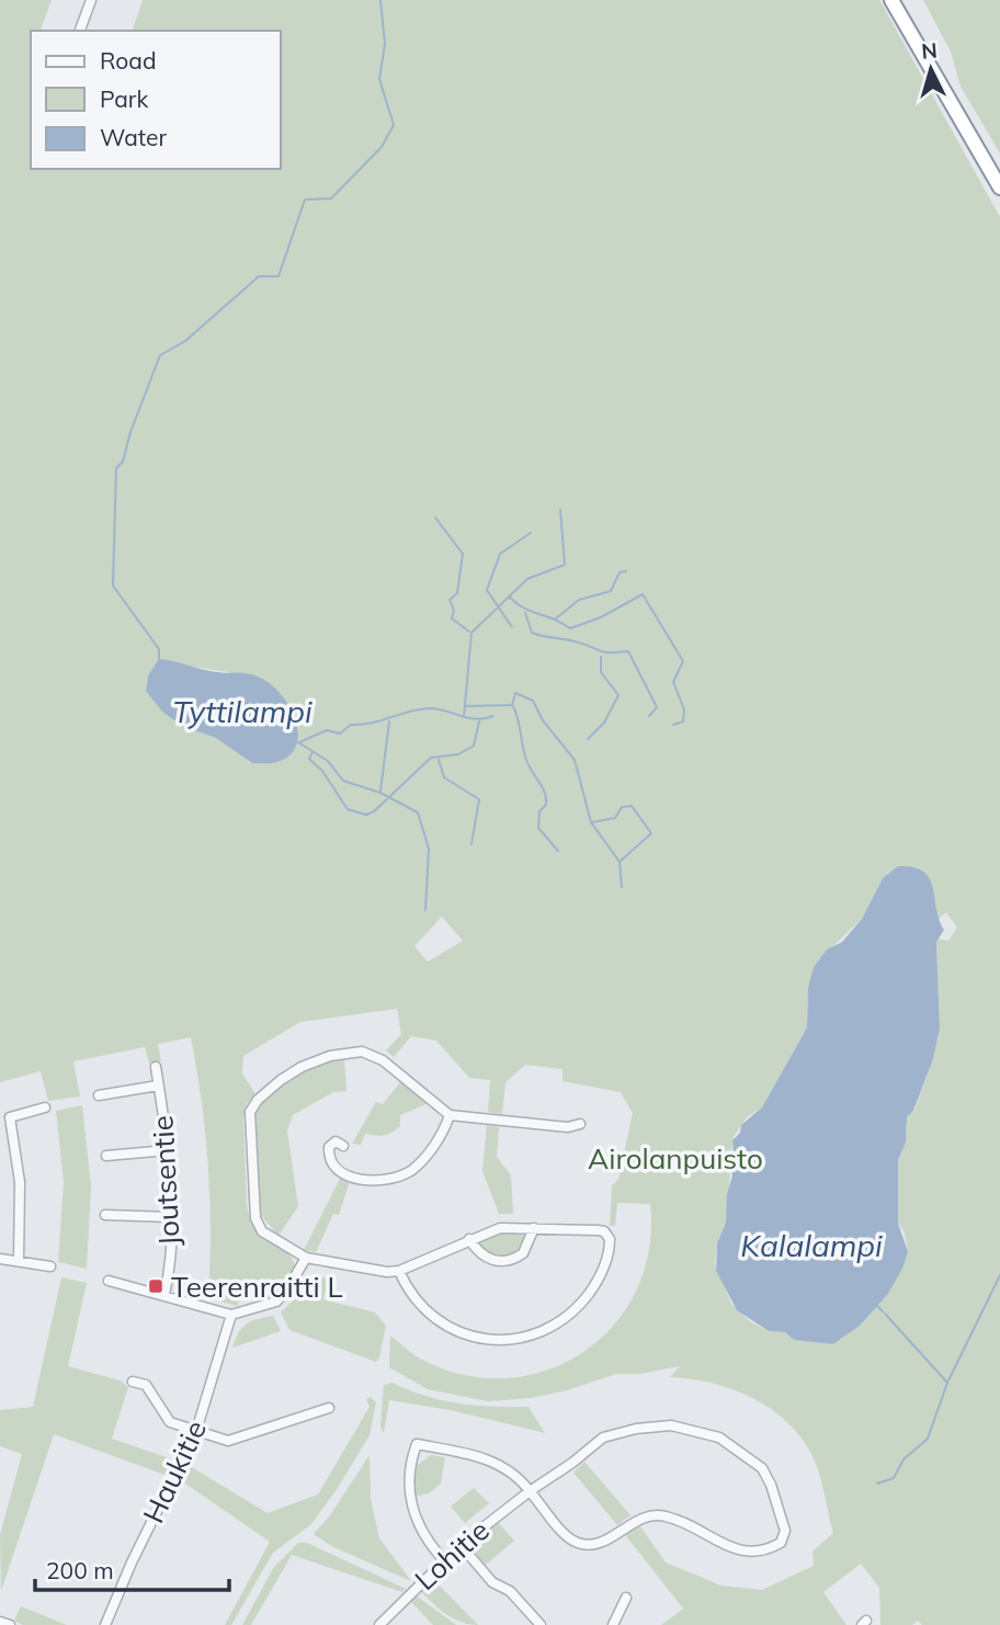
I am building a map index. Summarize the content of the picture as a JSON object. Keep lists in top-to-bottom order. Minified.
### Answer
{"streets":{"street":["Joutsentie","Haukitie","Lohitie"]},"water":["Tyttilampi","Kalalampi"],"parks":["Airolanpuisto"],"places":{"transit":["Teerenraitti L"]},"legend":["Road","Park","Water"],"scale_bar":"200 m","north":"top"}
